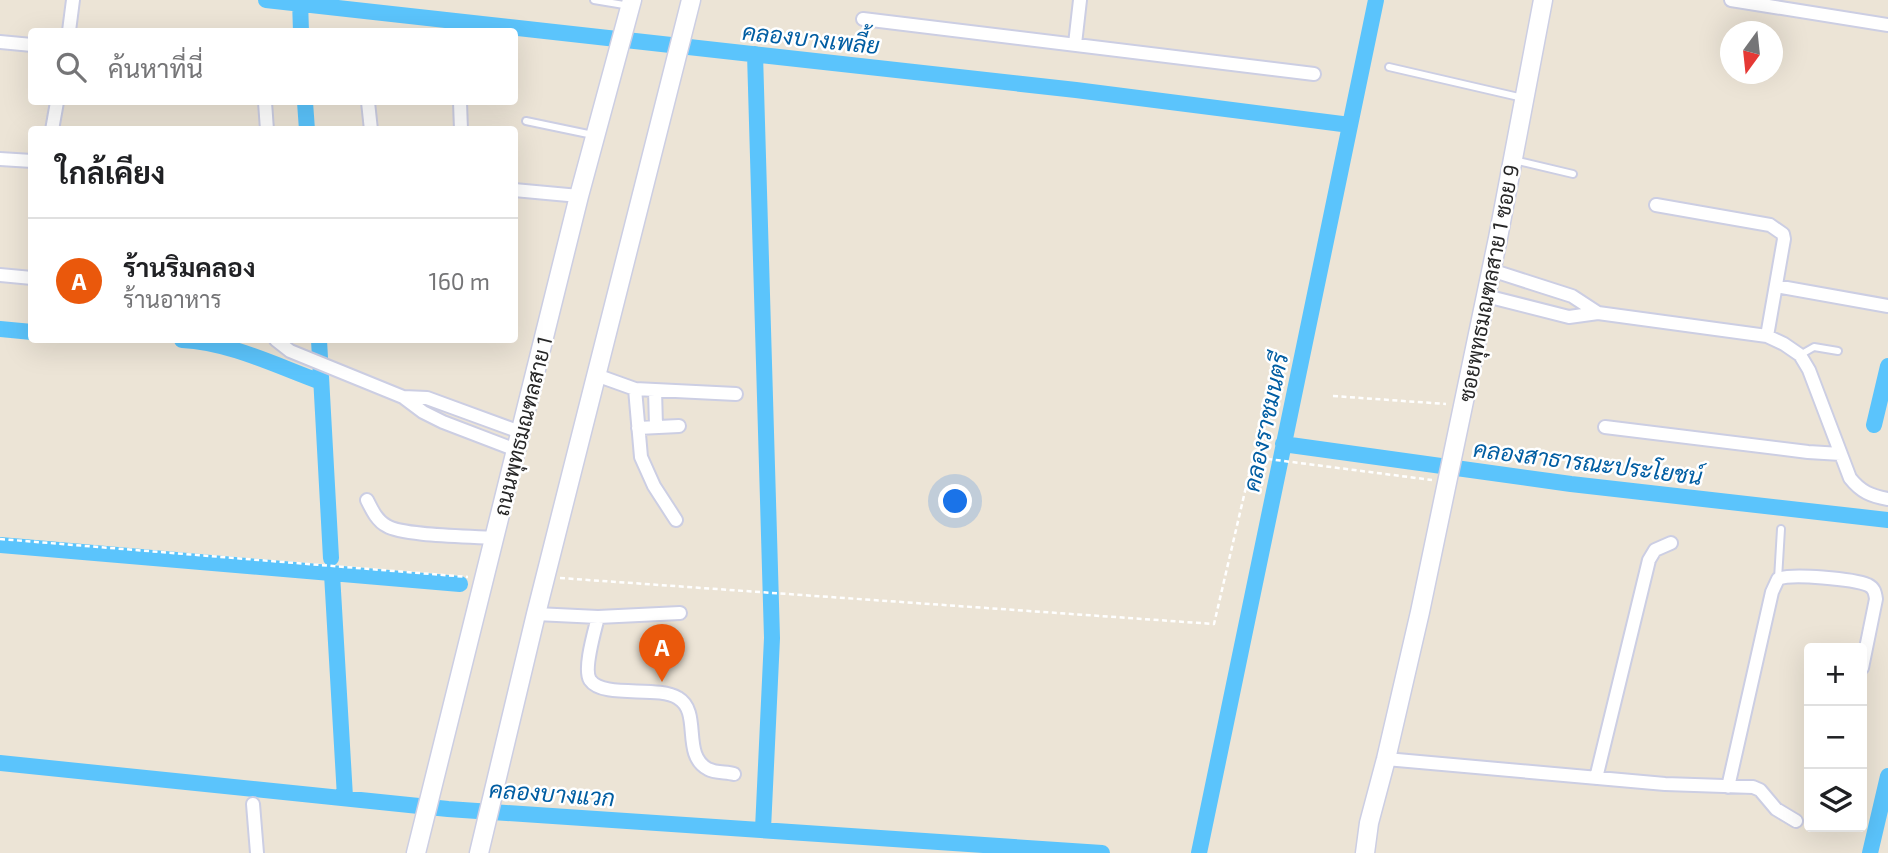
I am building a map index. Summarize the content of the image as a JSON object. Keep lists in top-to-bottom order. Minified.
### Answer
{"streets":{"main road":["ซอยพุทธมณฑลสาย 1 ซอย 9","ถนนพุทธมณฑลสาย 1"]},"water":["คลองบางเพลี้ย","คลองราชมนตรี","คลองสาธารณะประโยชน์","คลองบางแวก"],"north":"bottom","page":{"search":"ค้นหาที่นี่","heading":"ใกล้เคียง","list":[{"mark":"A","name":"ร้านริมคลอง","note":"ร้านอาหาร","value":"160 m"}],"pins":"A","map_buttons":["+","−"]}}
